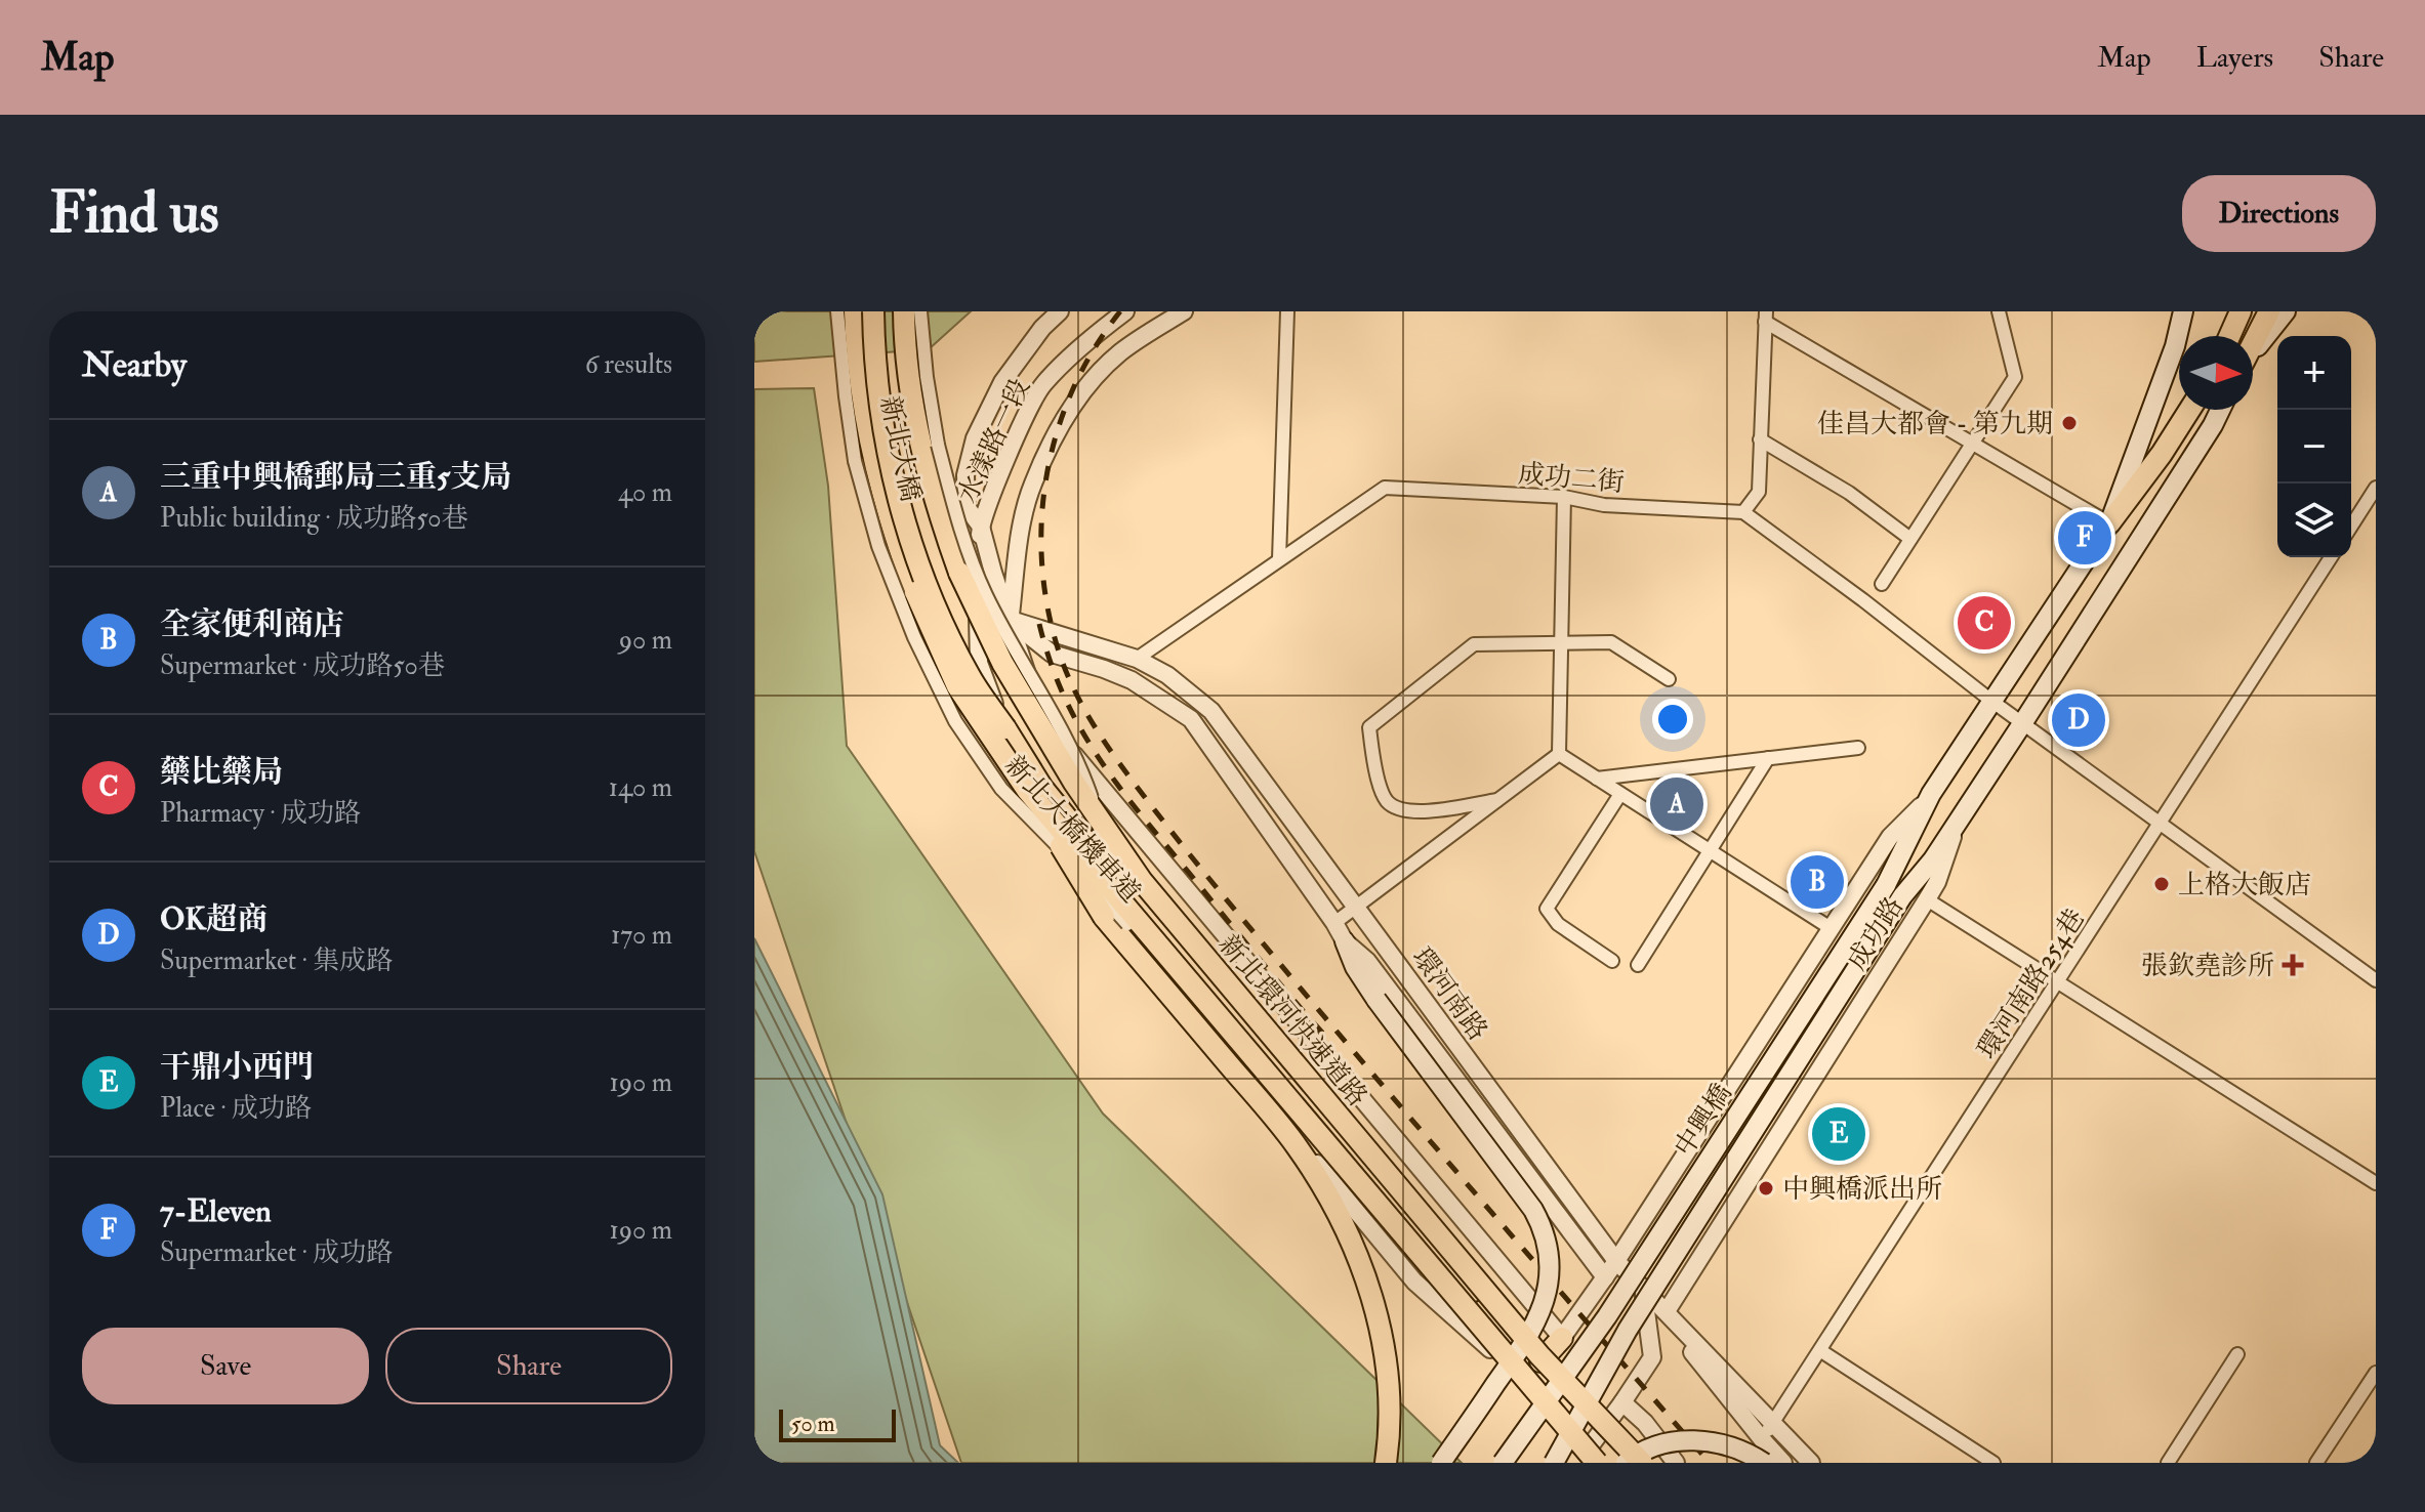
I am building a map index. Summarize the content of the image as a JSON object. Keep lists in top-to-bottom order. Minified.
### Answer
{"streets":{"main road":["新北大橋","成功路","新北環河快速道路","中興橋"],"street":["水漾路一段","成功二街","新北大橋機車道","環河南路254巷","環河南路"]},"crossings":[["水漾路一段","環河南路"],["新北大橋","新北環河快速道路"],["成功二街","環河南路"],["成功路","環河南路"],["成功路","中興橋"],["環河南路254巷","環河南路"]],"places":{"other":["佳昌大都會 - 第九期","上格大飯店","中興橋派出所"],"health":["張欽堯診所"]},"scale_bar":"50 m","north":"right","page":{"header":"Map","nav":["Map","Layers","Share"],"buttons":["Directions",["Save","Share"]],"title":"Find us","heading":["Nearby","6 results"],"map_buttons":["+","−"],"list":[{"mark":"A","name":"三重中興橋郵局三重5支局","note":"Public building · 成功路50巷","value":"40 m"},{"mark":"B","name":"全家便利商店","note":"Supermarket · 成功路50巷","value":"90 m"},{"mark":"C","name":"藥比藥局","note":"Pharmacy · 成功路","value":"140 m"},{"mark":"D","name":"OK超商","note":"Supermarket · 集成路","value":"170 m"},{"mark":"E","name":"干鼎小西門","note":"Place · 成功路","value":"190 m"},{"mark":"F","name":"7-Eleven","note":"Supermarket · 成功路","value":"190 m"}],"pins":["F","C","D","A","B","E"],"scale":"50 m"}}
